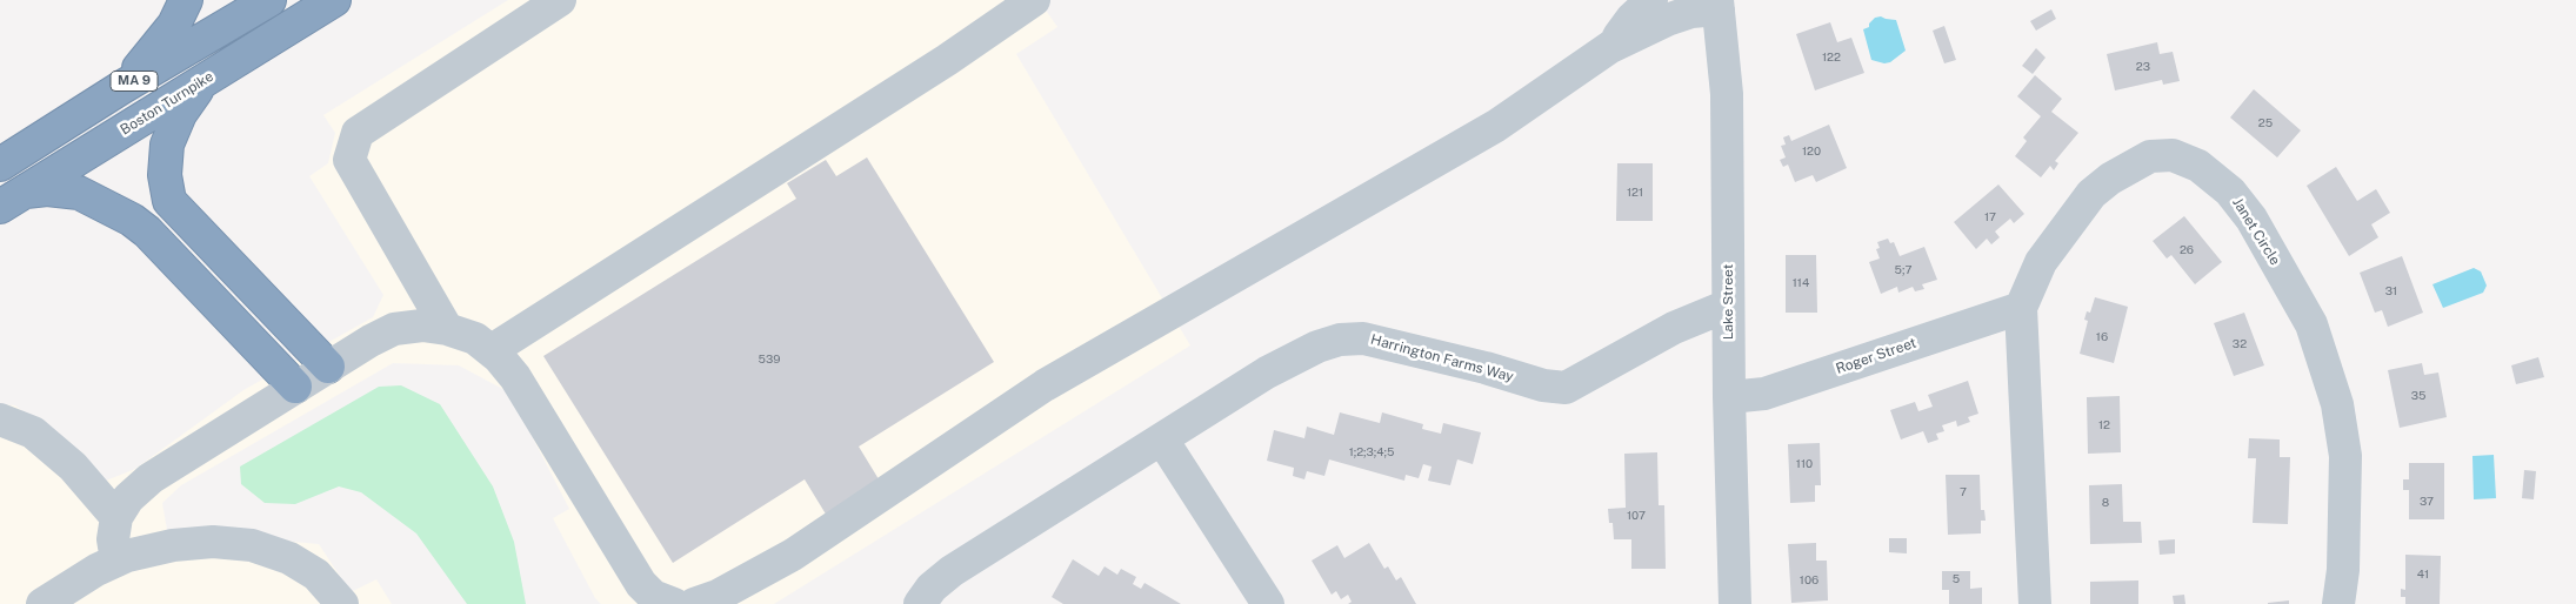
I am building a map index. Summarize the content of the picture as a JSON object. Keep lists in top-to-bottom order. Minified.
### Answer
{"streets":{"highway":["MA 9","Boston Turnpike"],"street":["Janet Circle","Lake Street","Roger Street","Harrington Farms Way"]},"crossings":[["Janet Circle","Roger Street"],["Lake Street","Roger Street"],["Lake Street","Harrington Farms Way"]],"house_numbers":["122","23","25","120","121","17","26","5;7","114","31","16","32","539","35","12","1;2;3;4;5","110","7","37","8","107","41","5","106"]}
